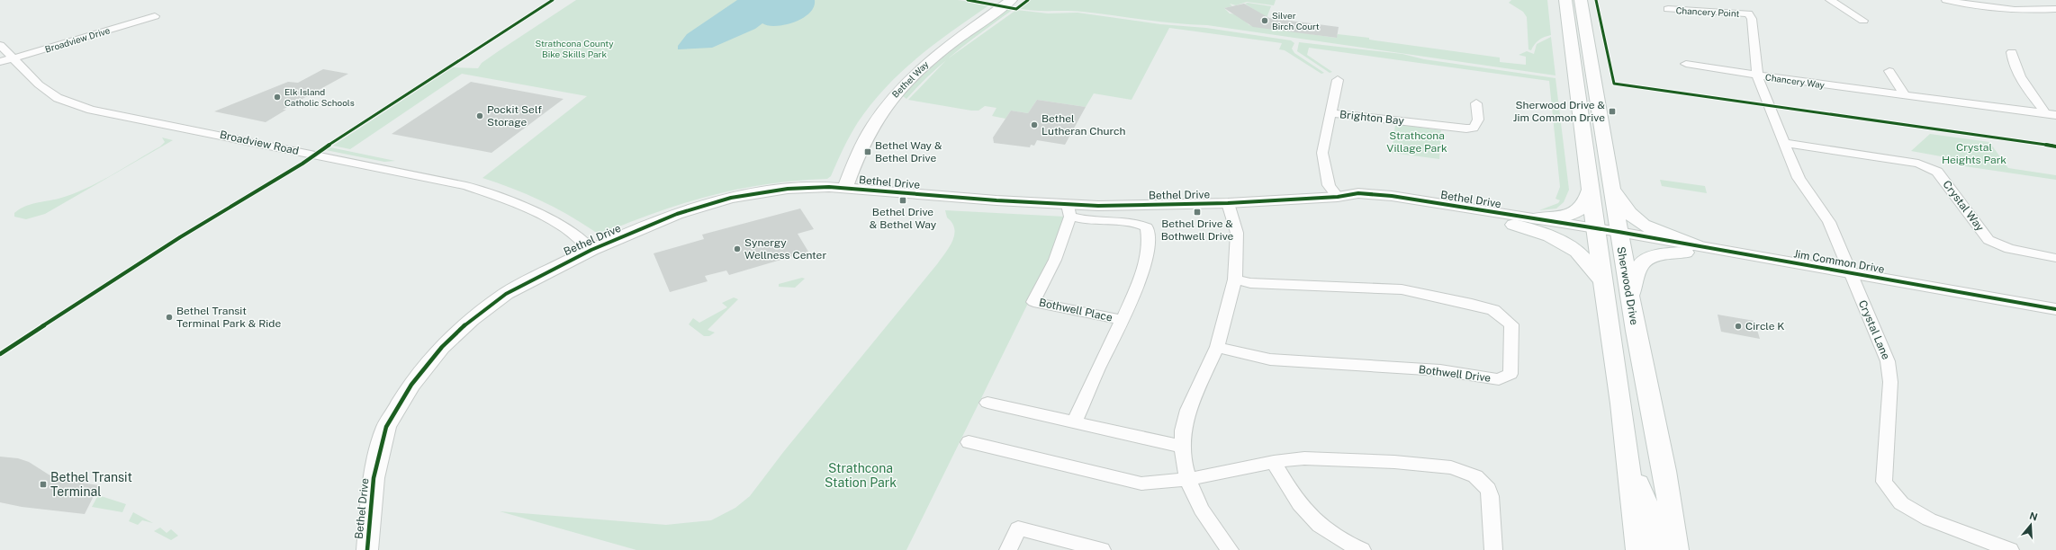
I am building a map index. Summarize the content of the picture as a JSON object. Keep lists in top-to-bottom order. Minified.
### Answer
{"streets":{"main road":["Sherwood Drive"],"street":["Chancery Point","Broadview Drive","Bethel Way","Chancery Way","Brighton Bay","Broadview Road","Bethel Drive","Crystal Way","Jim Common Drive","Bothwell Place","Crystal Lane","Bothwell Drive"]},"crossings":[["Chancery Point","Chancery Way"],["Chancery Point","Crystal Lane"],["Broadview Drive","Broadview Road"],["Bethel Way","Bethel Drive"],["Chancery Way","Crystal Lane"],["Brighton Bay","Bethel Drive"],["Broadview Road","Bethel Drive"],["Bethel Drive","Jim Common Drive"],["Bethel Drive","Bothwell Place"],["Crystal Way","Crystal Lane"],["Jim Common Drive","Sherwood Drive"],["Jim Common Drive","Crystal Lane"]],"parks":["Strathcona County Bike Skills Park","Strathcona Village Park","Crystal Heights Park","Strathcona Station Park"],"places":{"other":["Silver Birch Court","Elk Island Catholic Schools","Pockit Self Storage","Bethel Lutheran Church","Synergy Wellness Center","Bethel Transit Terminal Park & Ride","Circle K"],"transit":["Sherwood Drive & Jim Common Drive","Bethel Way & Bethel Drive","Bethel Drive & Bethel Way","Bethel Drive & Bothwell Drive","Bethel Transit Terminal"]},"north":"top"}
